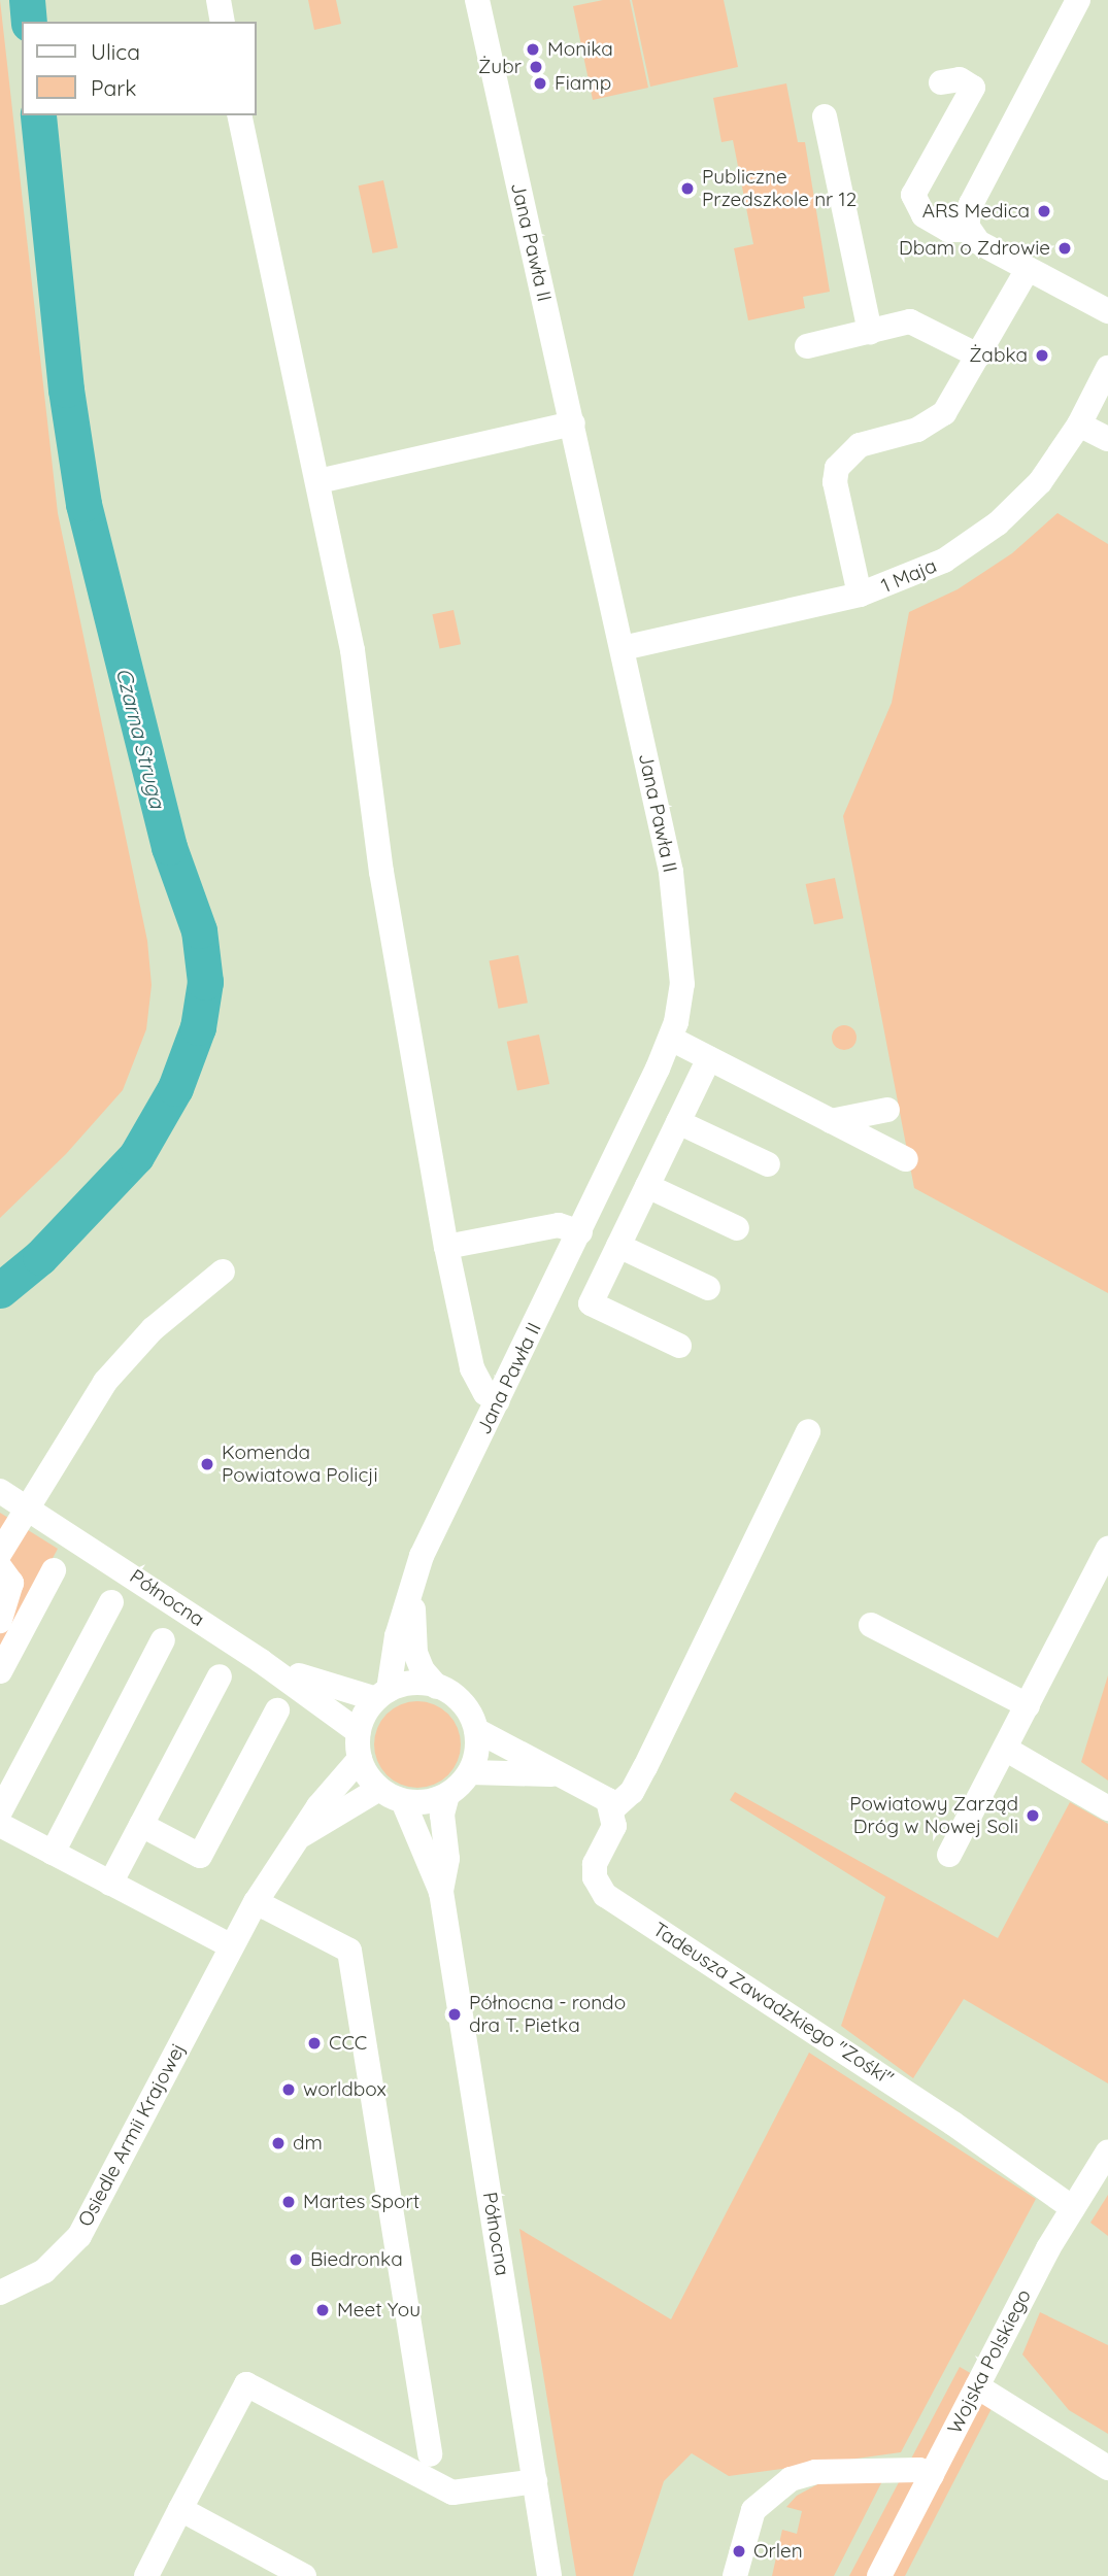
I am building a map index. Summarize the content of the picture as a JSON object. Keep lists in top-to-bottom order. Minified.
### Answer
{"streets":{"street":["Jana Pawła II","1 Maja","Północna","Tadeusza Zawadzkiego \"Zośki\"","Osiedle Armii Krajowej","Wojska Polskiego"]},"crossings":[["Jana Pawła II","1 Maja"],["Jana Pawła II","Osiedle Armii Krajowej"],["Tadeusza Zawadzkiego \"Zośki\"","Wojska Polskiego"]],"water":["Czarna Struga"],"places":["Monika","Żubr","Fiamp","Publiczne Przedszkole nr 12","ARS Medica","Dbam o Zdrowie","Żabka","Komenda Powiatowa Policji","Powiatowy Zarząd Dróg w Nowej Soli","Północna - rondo dra T. Pietka","CCC","worldbox","dm","Martes Sport","Biedronka","Meet You","Orlen"],"legend":["Ulica","Park"]}
